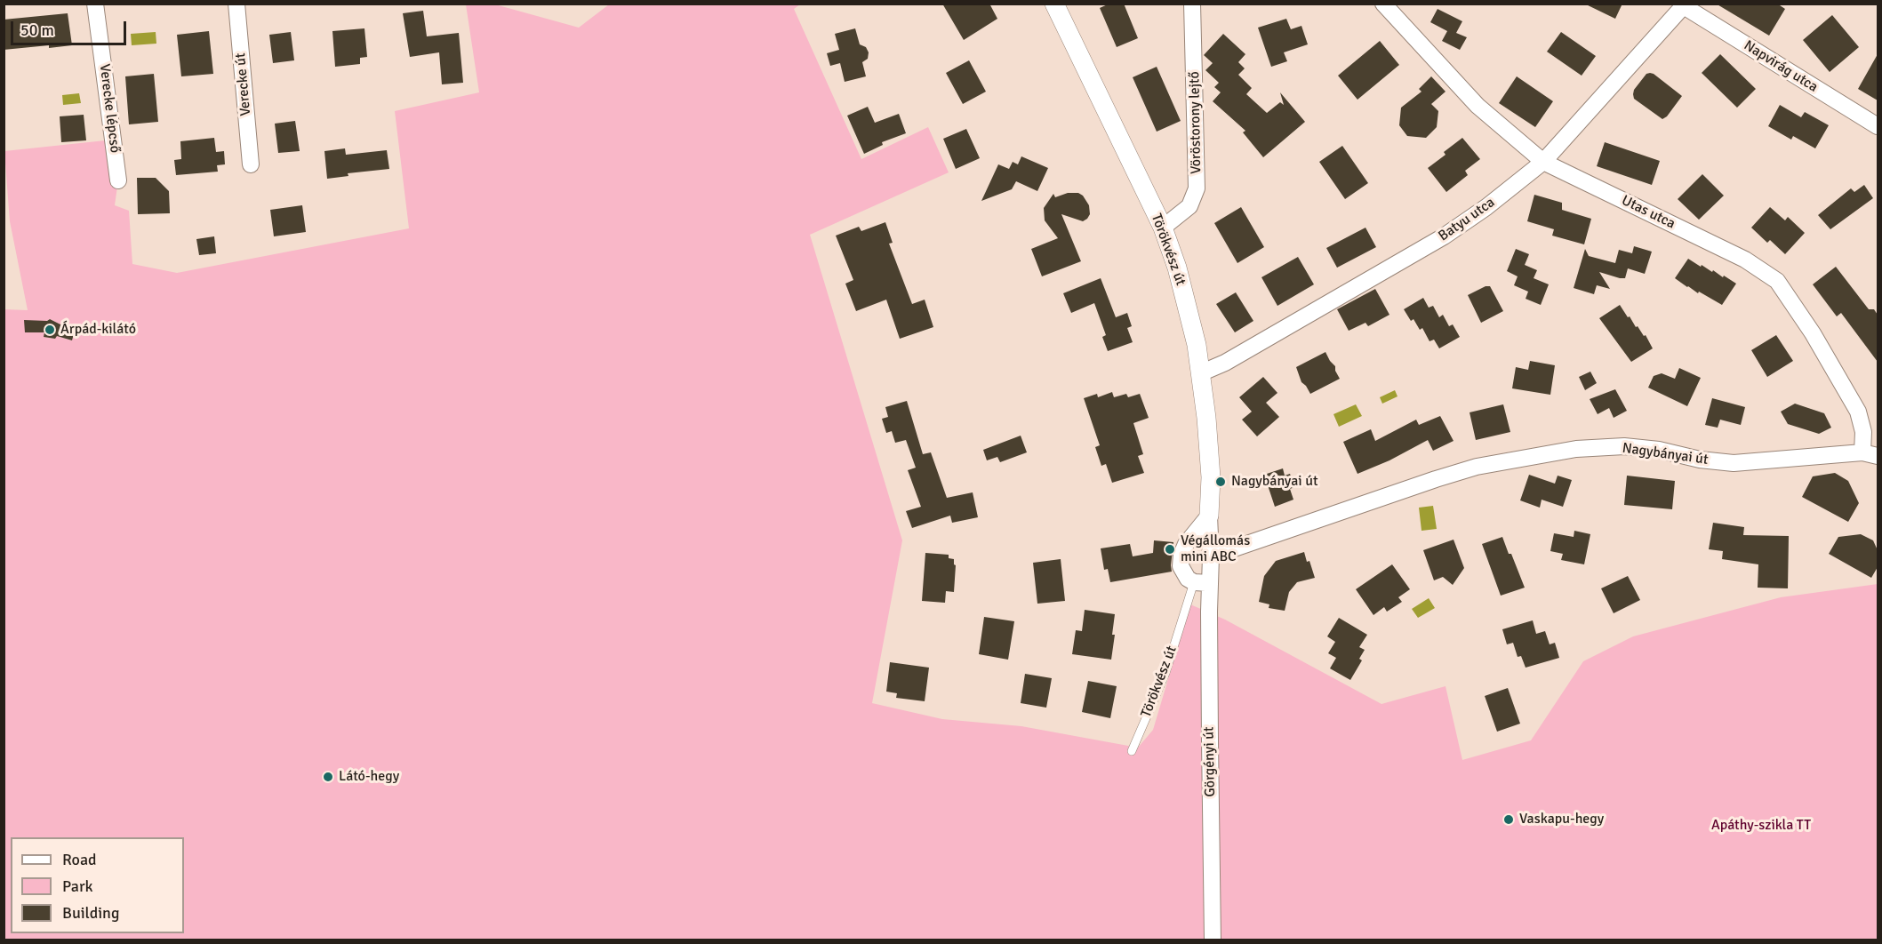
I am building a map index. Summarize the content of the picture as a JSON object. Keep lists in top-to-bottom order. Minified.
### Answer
{"streets":{"street":["Napvirág utca","Verecke út","Verecke lépcső","Vöröstorony lejtő","Utas utca","Batyu utca","Törökvész út","Nagybányai út","Görgényi út"]},"crossings":[["Napvirág utca","Batyu utca"],["Vöröstorony lejtő","Törökvész út"],["Utas utca","Batyu utca"],["Utas utca","Nagybányai út"],["Batyu utca","Törökvész út"],["Törökvész út","Nagybányai út"],["Törökvész út","Görgényi út"]],"parks":["Apáthy-szikla TT"],"places":["Árpád-kilátó","Nagybányai út","Végállomás mini ABC","Látó-hegy","Vaskapu-hegy"],"legend":["Road","Park","Building"],"scale_bar":"50 m"}
